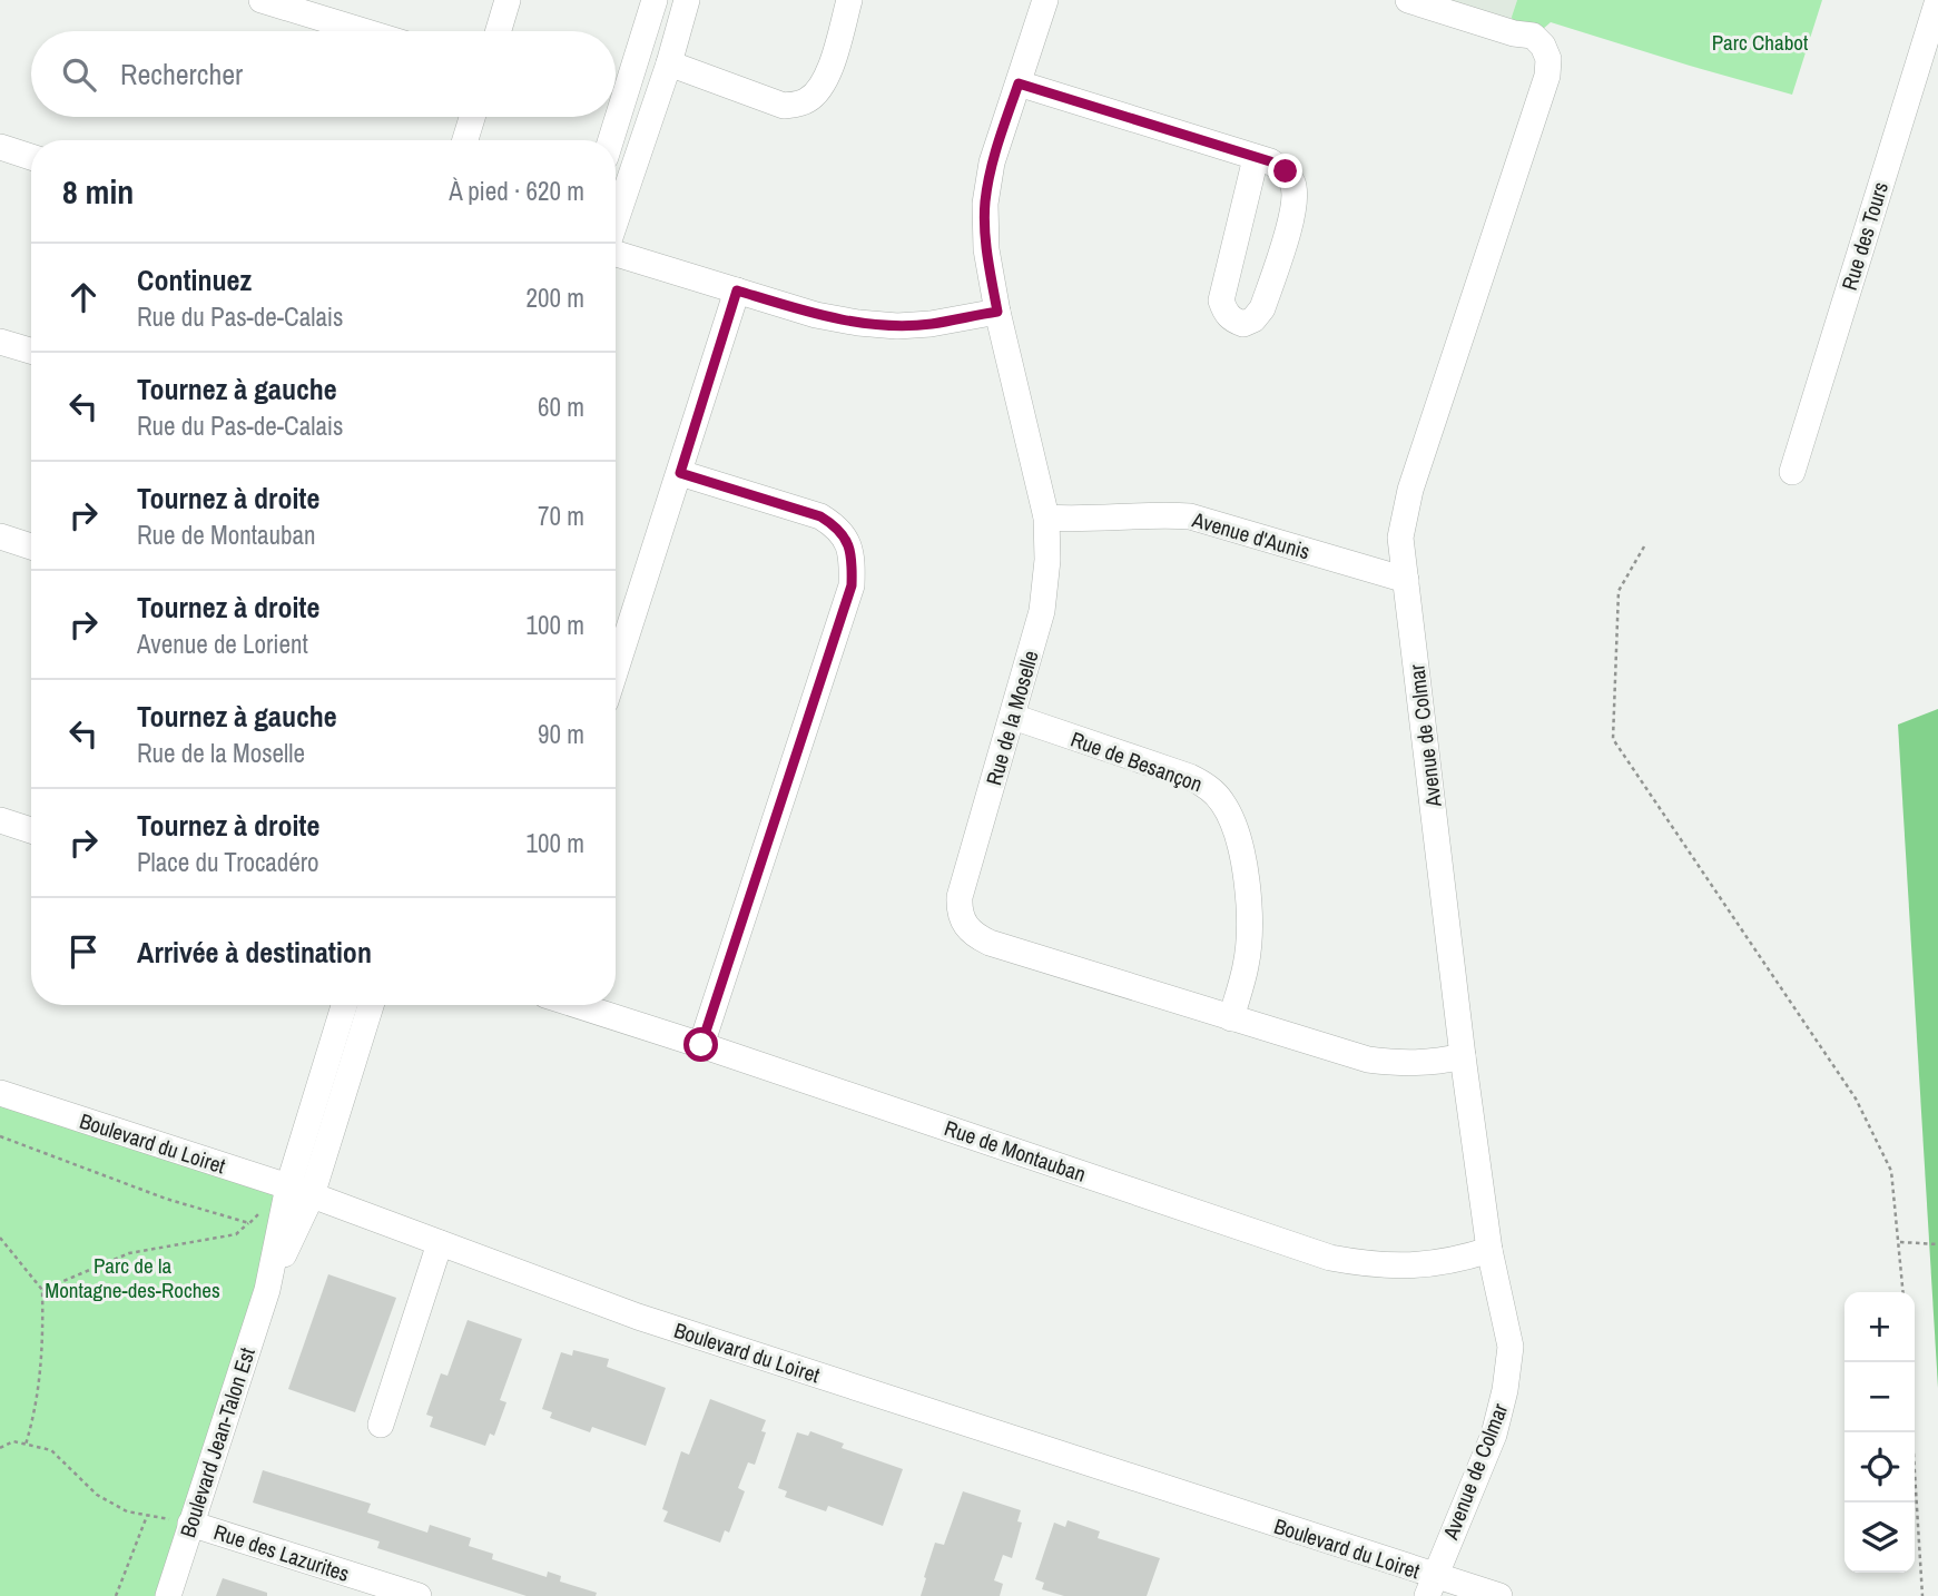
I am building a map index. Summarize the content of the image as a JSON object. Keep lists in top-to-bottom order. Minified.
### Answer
{"streets":{"street":["Rue des Tours","Avenue d'Aunis","Rue de la Moselle","Avenue de Colmar","Rue de Besançon","Boulevard du Loiret","Rue de Montauban","Boulevard Jean-Talon Est","Rue des Lazurites"]},"crossings":[["Avenue d'Aunis","Rue de la Moselle"],["Avenue d'Aunis","Avenue de Colmar"],["Rue de la Moselle","Avenue de Colmar"],["Rue de la Moselle","Rue de Besançon"],["Avenue de Colmar","Boulevard du Loiret"],["Avenue de Colmar","Rue de Montauban"],["Boulevard du Loiret","Boulevard Jean-Talon Est"],["Boulevard Jean-Talon Est","Rue des Lazurites"]],"parks":["Parc Chabot","Parc de la Montagne-des-Roches"],"page":{"search":"Rechercher","heading":["8 min","À pied · 620 m"],"list":[["Continuez","Rue du Pas-de-Calais","200 m"],["Tournez à gauche","Rue du Pas-de-Calais","60 m"],["Tournez à droite","Rue de Montauban","70 m"],["Tournez à droite","Avenue de Lorient","100 m"],["Tournez à gauche","Rue de la Moselle","90 m"],["Tournez à droite","Place du Trocadéro","100 m"],"Arrivée à destination"],"map_buttons":["+","−"]}}
